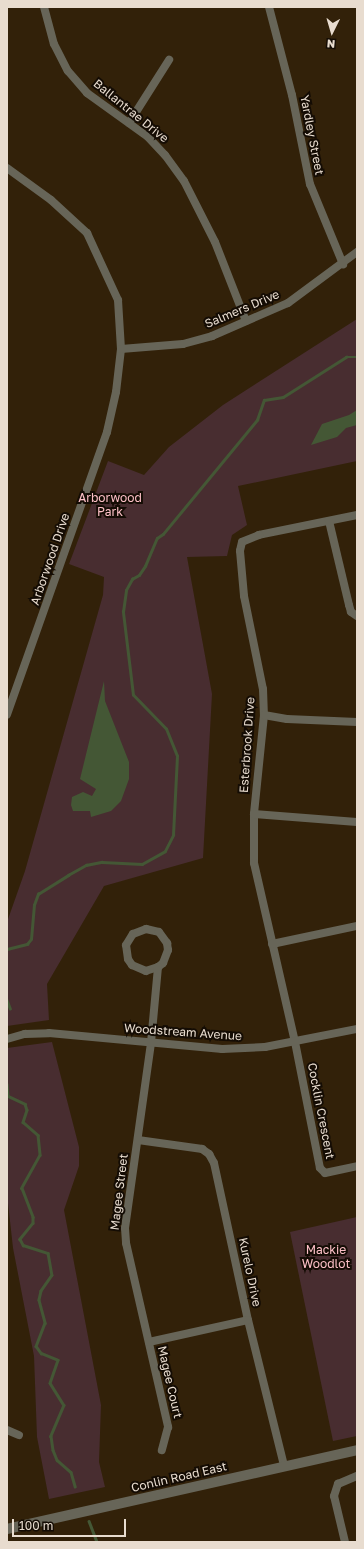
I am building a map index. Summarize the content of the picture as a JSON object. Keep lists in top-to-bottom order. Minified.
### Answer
{"streets":{"street":["Ballantrae Drive","Yardley Street","Salmers Drive","Arborwood Drive","Esterbrook Drive","Woodstream Avenue","Cocklin Crescent","Magee Street","Kurelo Drive","Magee Court","Conlin Road East"]},"crossings":[["Ballantrae Drive","Salmers Drive"],["Yardley Street","Salmers Drive"],["Salmers Drive","Arborwood Drive"],["Esterbrook Drive","Woodstream Avenue"],["Esterbrook Drive","Cocklin Crescent"],["Woodstream Avenue","Cocklin Crescent"],["Woodstream Avenue","Magee Street"],["Magee Street","Kurelo Drive"],["Magee Street","Magee Court"],["Kurelo Drive","Conlin Road East"]],"parks":["Arborwood Park","Mackie Woodlot"],"scale_bar":"100 m","north":"bottom"}
